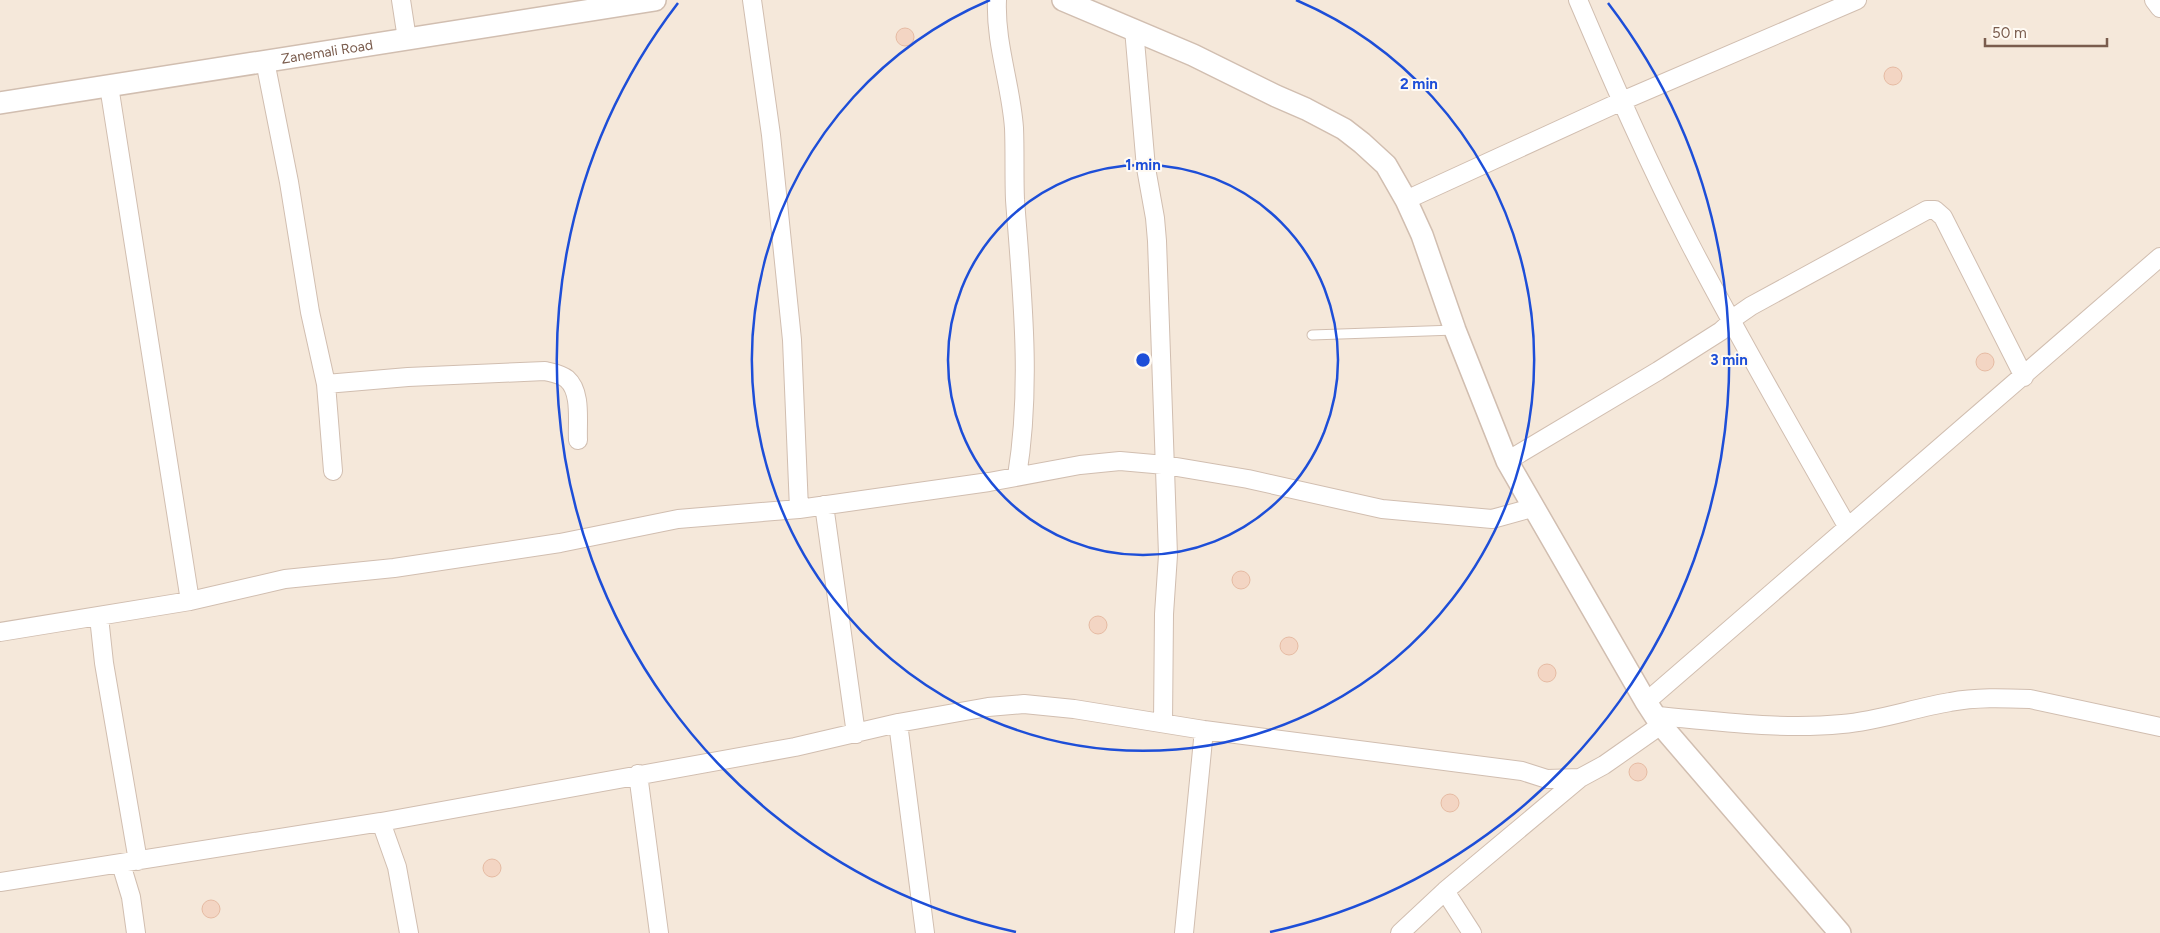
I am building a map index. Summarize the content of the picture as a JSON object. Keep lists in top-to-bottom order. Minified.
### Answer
{"streets":{"street":["Zanemali Road"]},"scale_bar":"50 m","rings":["2 min","1 min","3 min"]}
